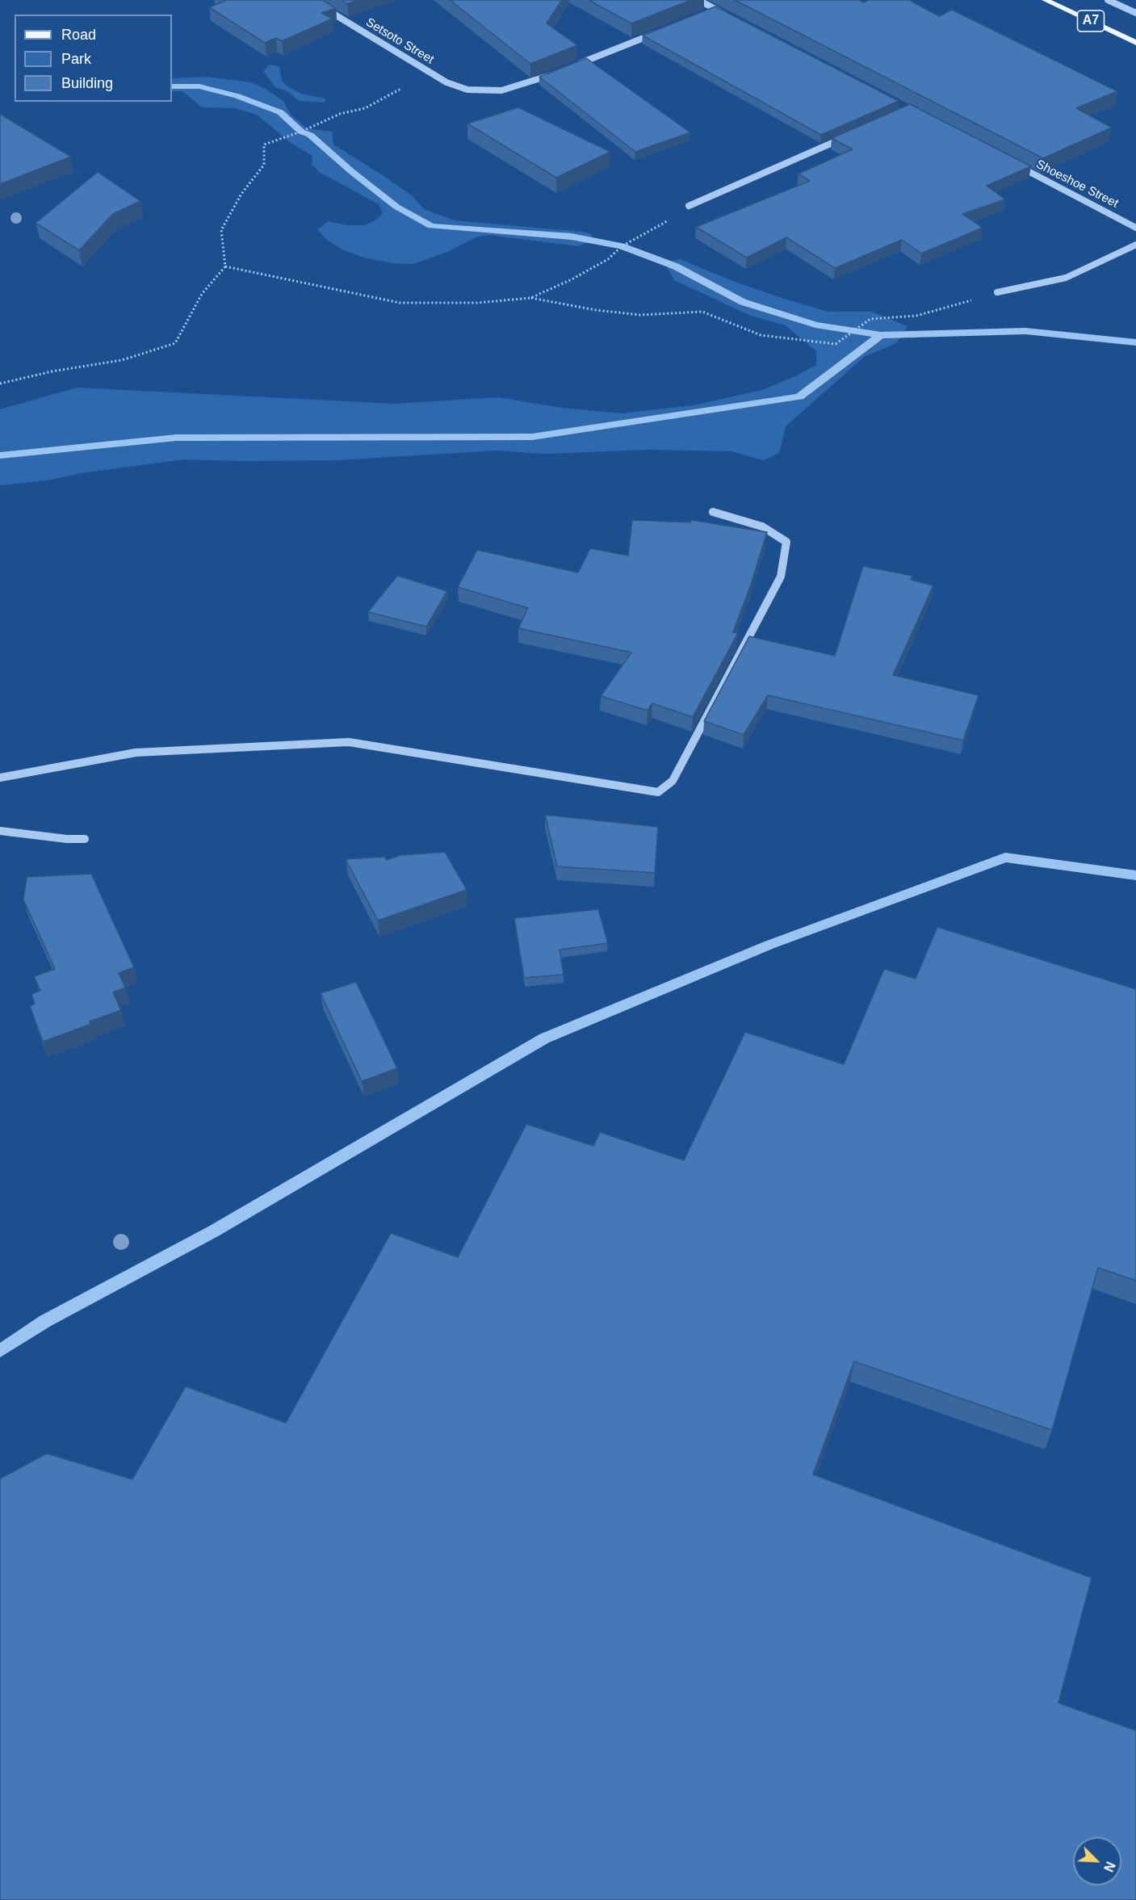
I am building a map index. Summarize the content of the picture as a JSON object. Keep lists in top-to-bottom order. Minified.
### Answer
{"streets":{"main road":["A7"],"street":["Setsoto Street","Shoeshoe Street"]},"legend":["Road","Park","Building"],"north":"bottom right"}
